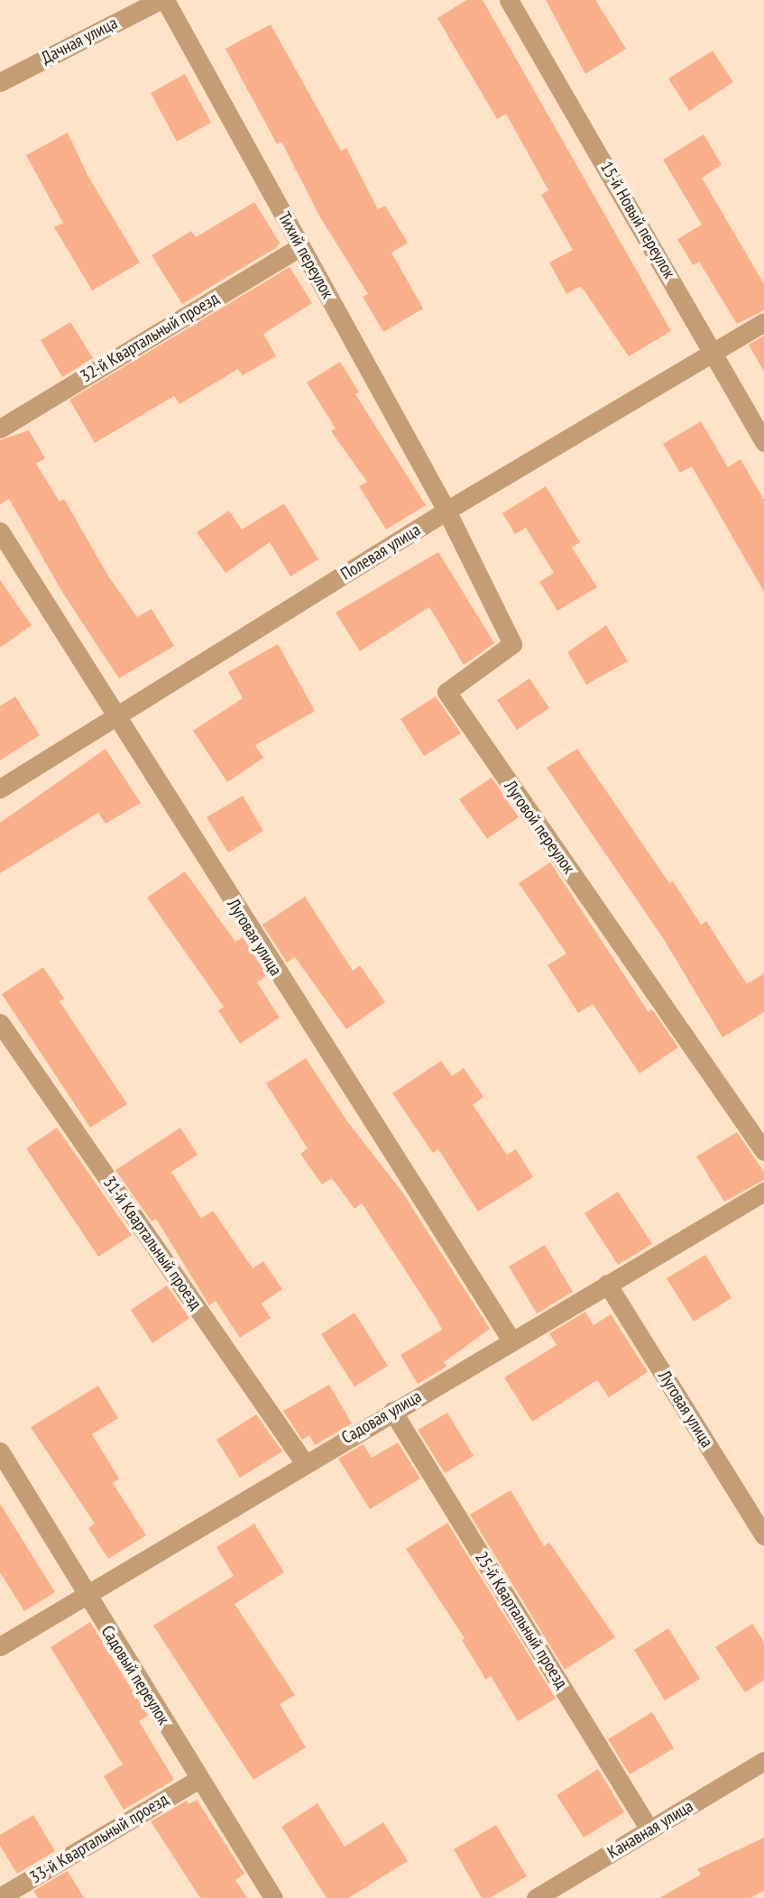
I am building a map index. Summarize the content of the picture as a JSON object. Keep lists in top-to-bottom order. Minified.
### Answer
{"streets":{"street":["Дачная улица","15-й Новый переулок","Тихий переулок","32-й Квартальный проезд","Полевая улица","Луговой переулок","Луговая улица","31-й Квартальный проезд","Садовая улица","25-й Квартальный проезд","Садовый переулок","Канавная улица","33-й Квартальный проезд"]},"crossings":[["15-й Новый переулок","Полевая улица"],["Тихий переулок","32-й Квартальный проезд"],["Тихий переулок","Полевая улица"],["Тихий переулок","Луговой переулок"],["Полевая улица","Луговой переулок"],["Полевая улица","Луговая улица"],["Луговая улица","Садовая улица"],["31-й Квартальный проезд","Садовая улица"],["Садовая улица","25-й Квартальный проезд"],["Садовая улица","Садовый переулок"],["25-й Квартальный проезд","Канавная улица"],["Садовый переулок","33-й Квартальный проезд"]]}
